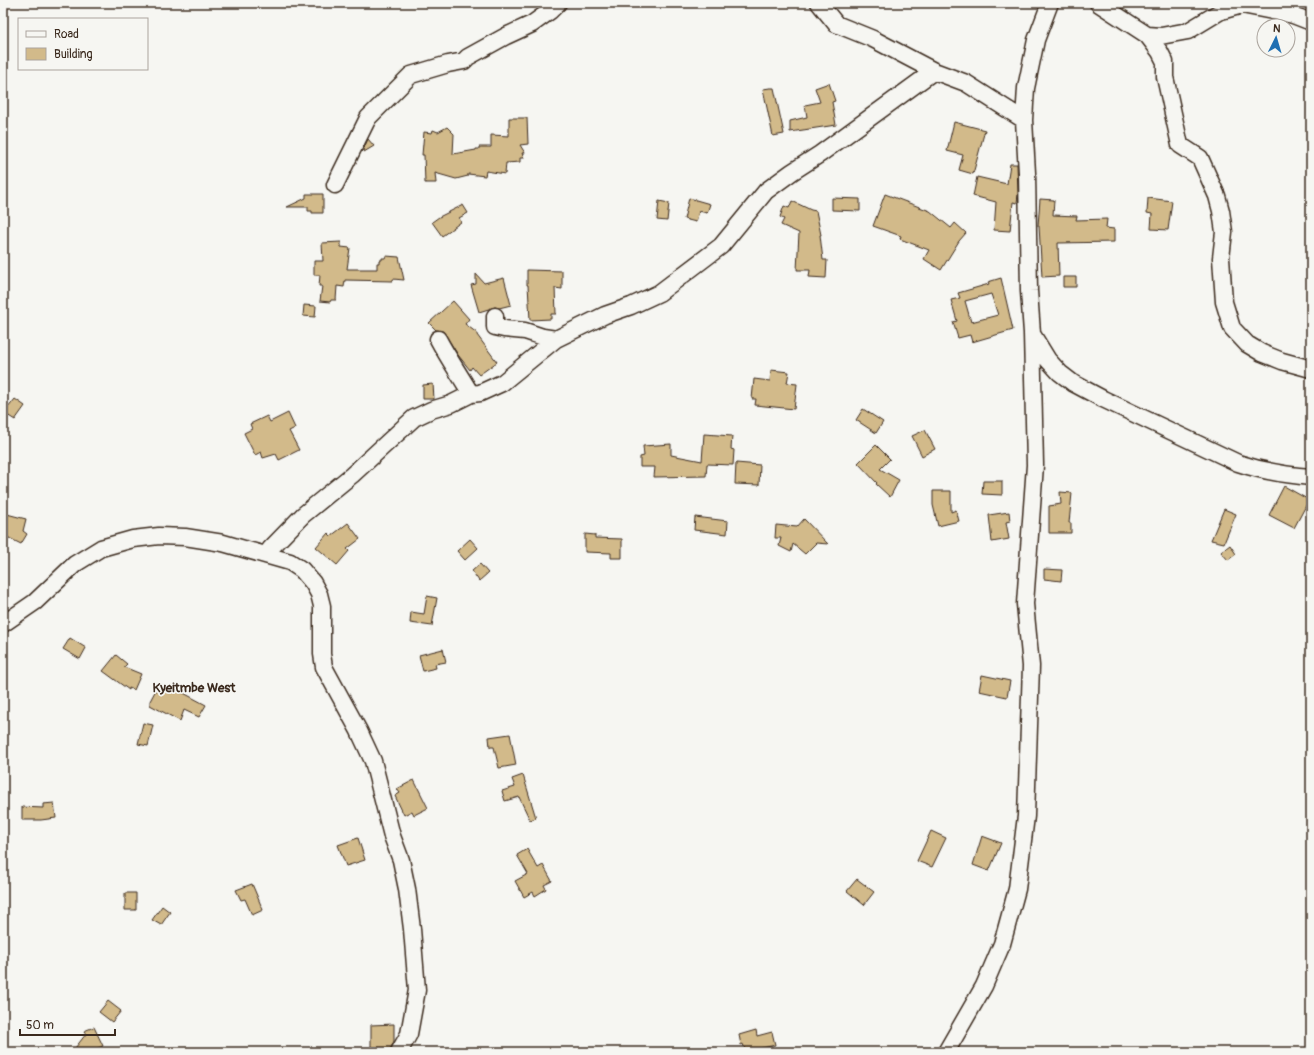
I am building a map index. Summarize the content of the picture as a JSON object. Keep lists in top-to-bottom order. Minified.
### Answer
{"districts":["Kyeitmbe West"],"legend":["Road","Building"],"scale_bar":"50 m","north":"top"}
